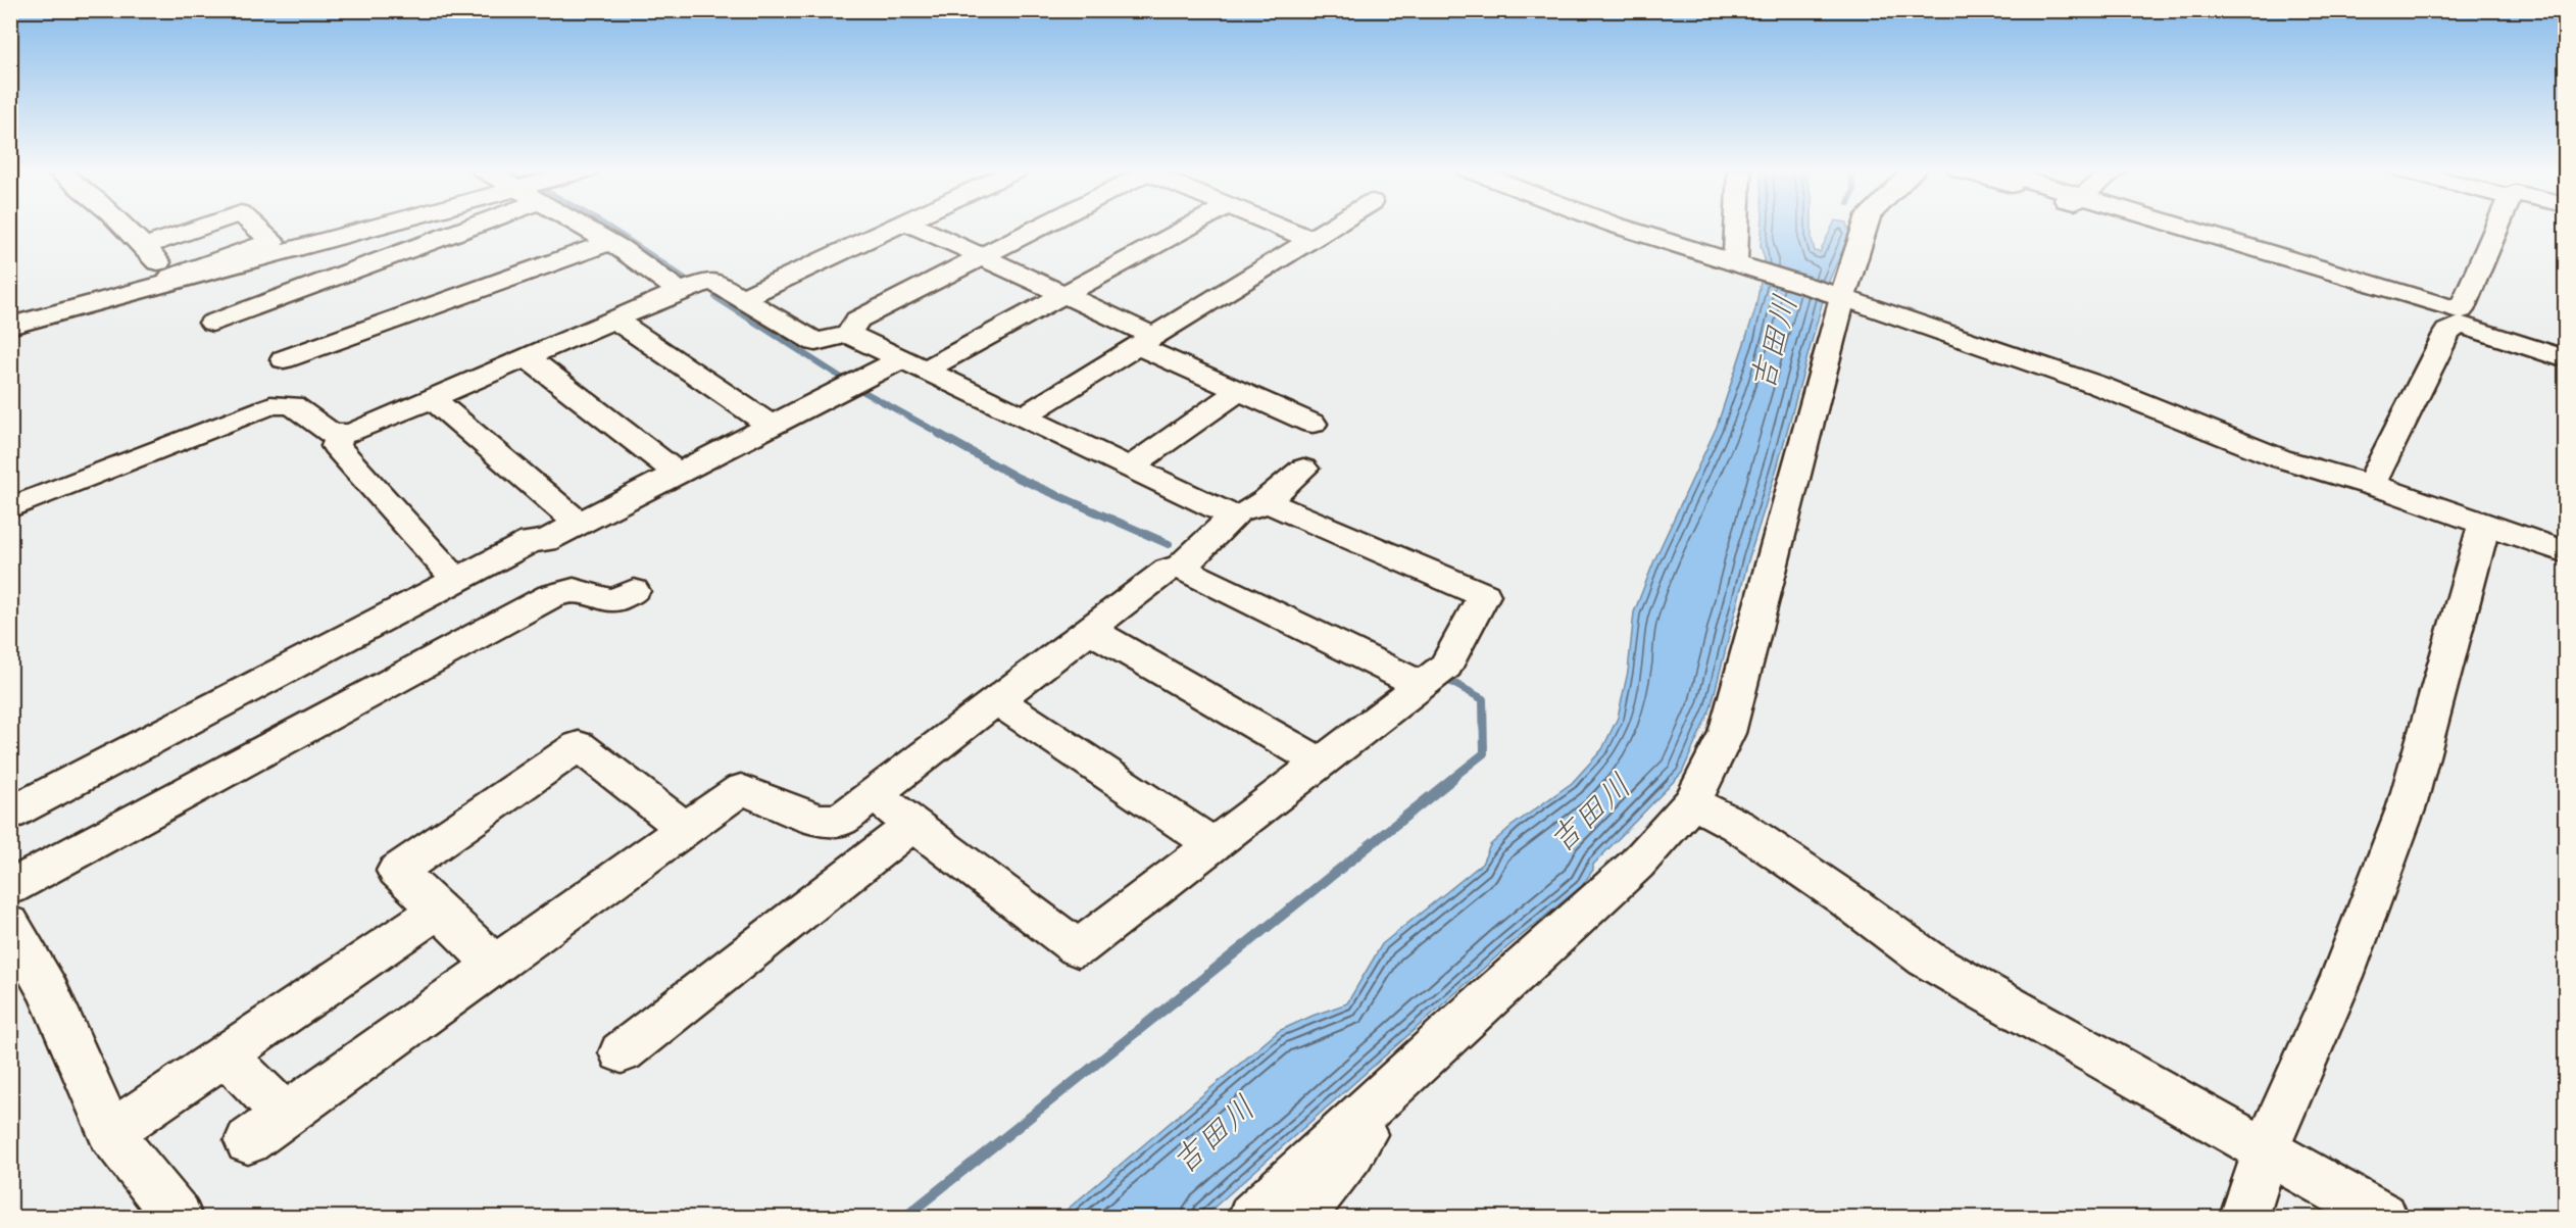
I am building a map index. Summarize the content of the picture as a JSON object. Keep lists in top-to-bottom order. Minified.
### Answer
{"water":["吉田川"]}
